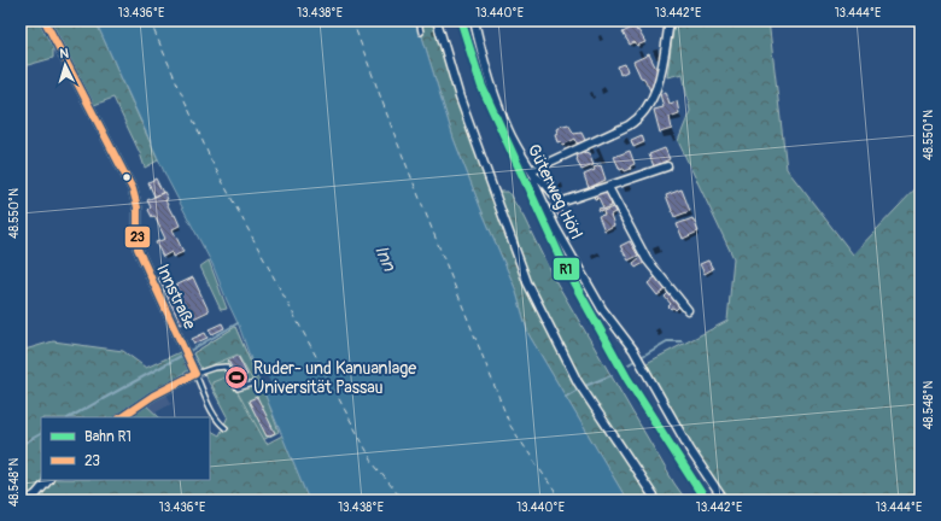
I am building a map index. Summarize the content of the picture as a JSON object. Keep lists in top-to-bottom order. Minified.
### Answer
{"streets":{"street":["Güterweg Hörl","Innstraße"]},"water":["Inn"],"places":{"sports":["Ruder- und Kanuanlage Universität Passau"]},"lines":["rail line R1","transit line 23"],"legend":["Bahn R1","23"],"north":"top","coordinates":["13.436°E","13.438°E","13.440°E","13.442°E","13.444°E","48.550°N","48.548°N"]}
